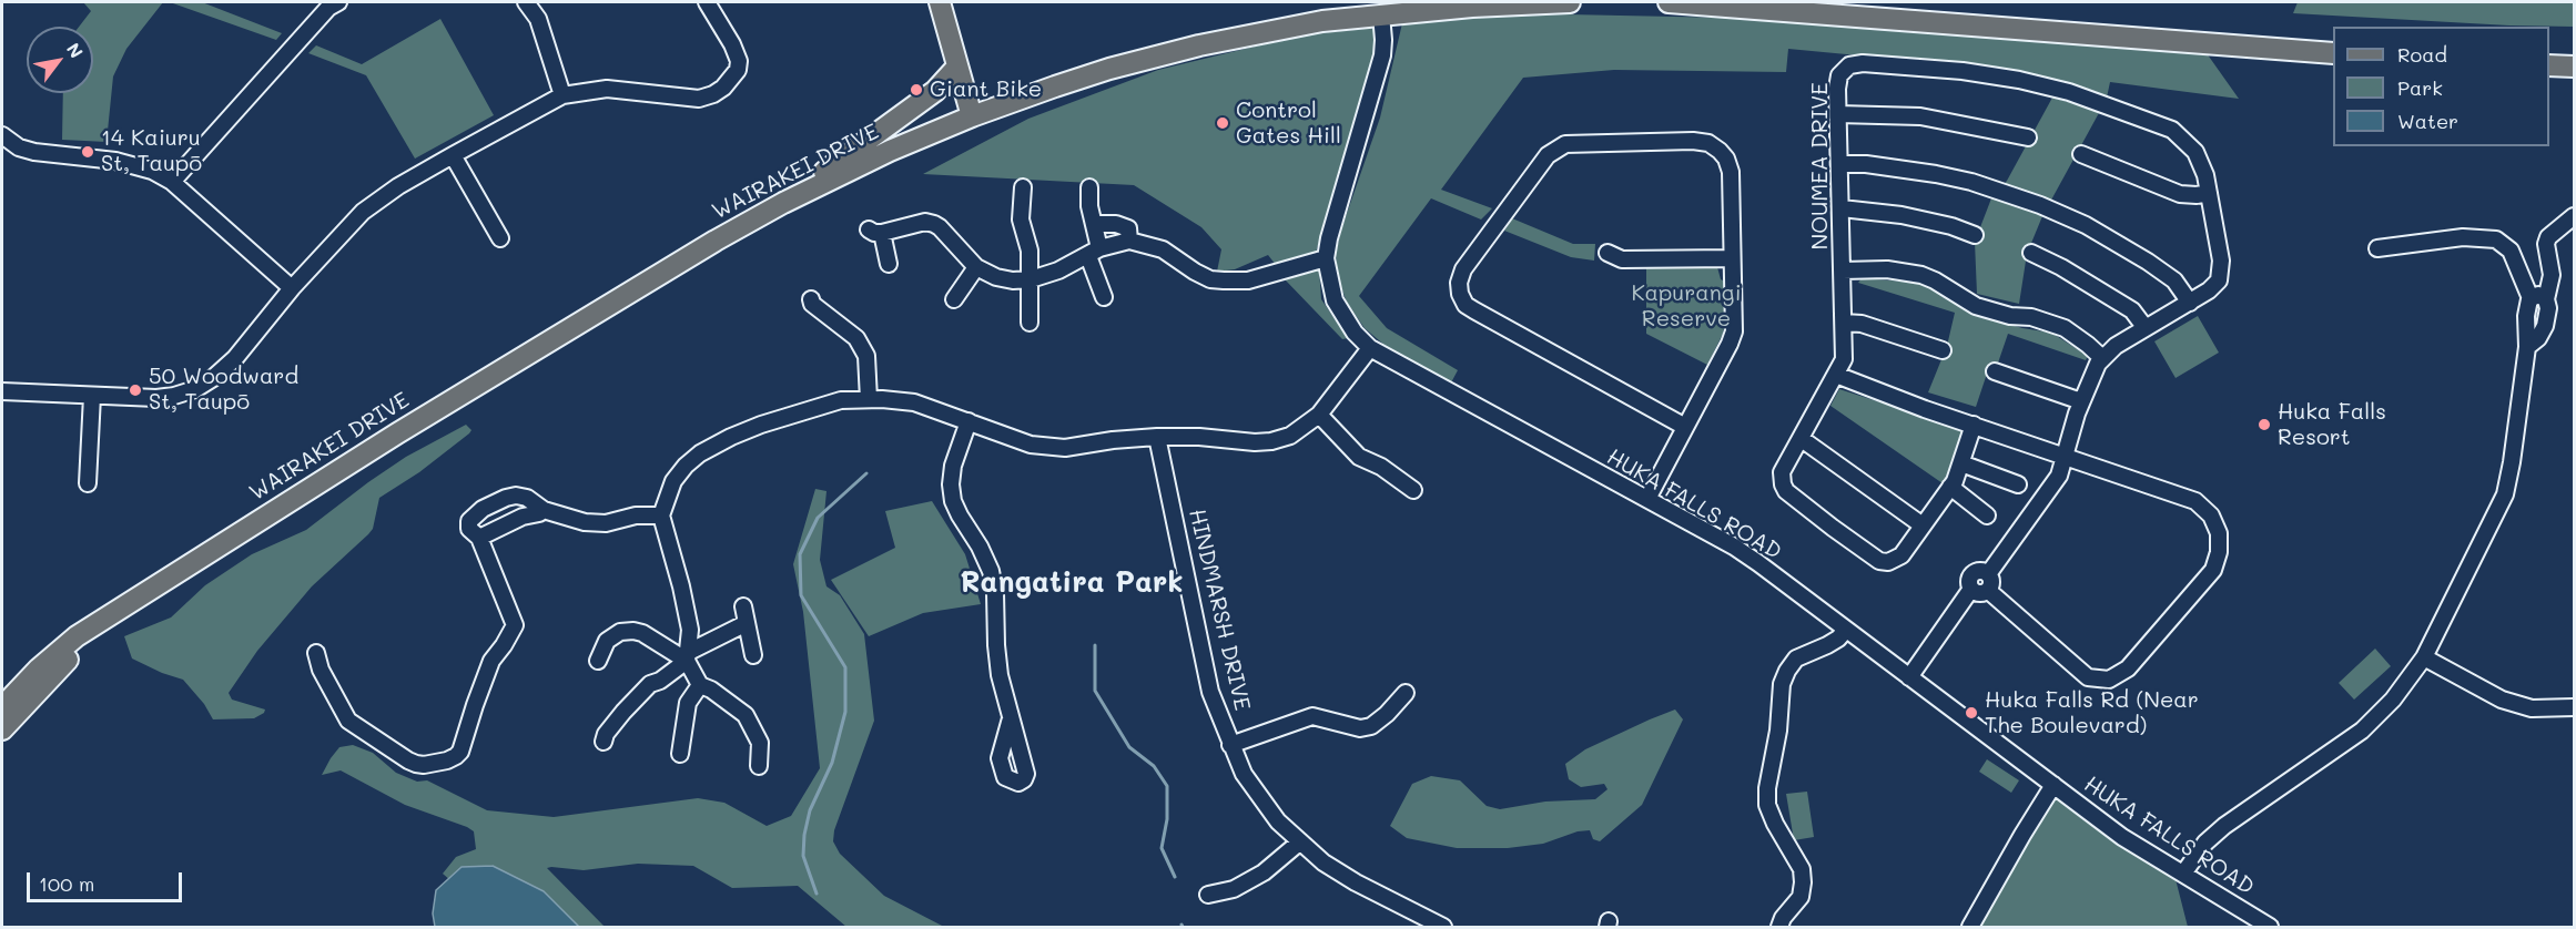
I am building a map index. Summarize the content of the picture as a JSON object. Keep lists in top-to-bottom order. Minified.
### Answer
{"streets":{"main road":["WAIRAKEI DRIVE"],"street":["NOUMEA DRIVE","HUKA FALLS ROAD","HINDMARSH DRIVE"]},"crossings":[["WAIRAKEI DRIVE","HUKA FALLS ROAD"]],"districts":["Rangatira Park"],"parks":["Kapurangi Reserve"],"places":["Giant Bike","Control Gates Hill","14 Kaiuru St, Taupō","50 Woodward St, Taupō","Huka Falls Resort","Huka Falls Rd (Near The Boulevard)"],"legend":["Road","Park","Water"],"scale_bar":"100 m","north":"top right"}
